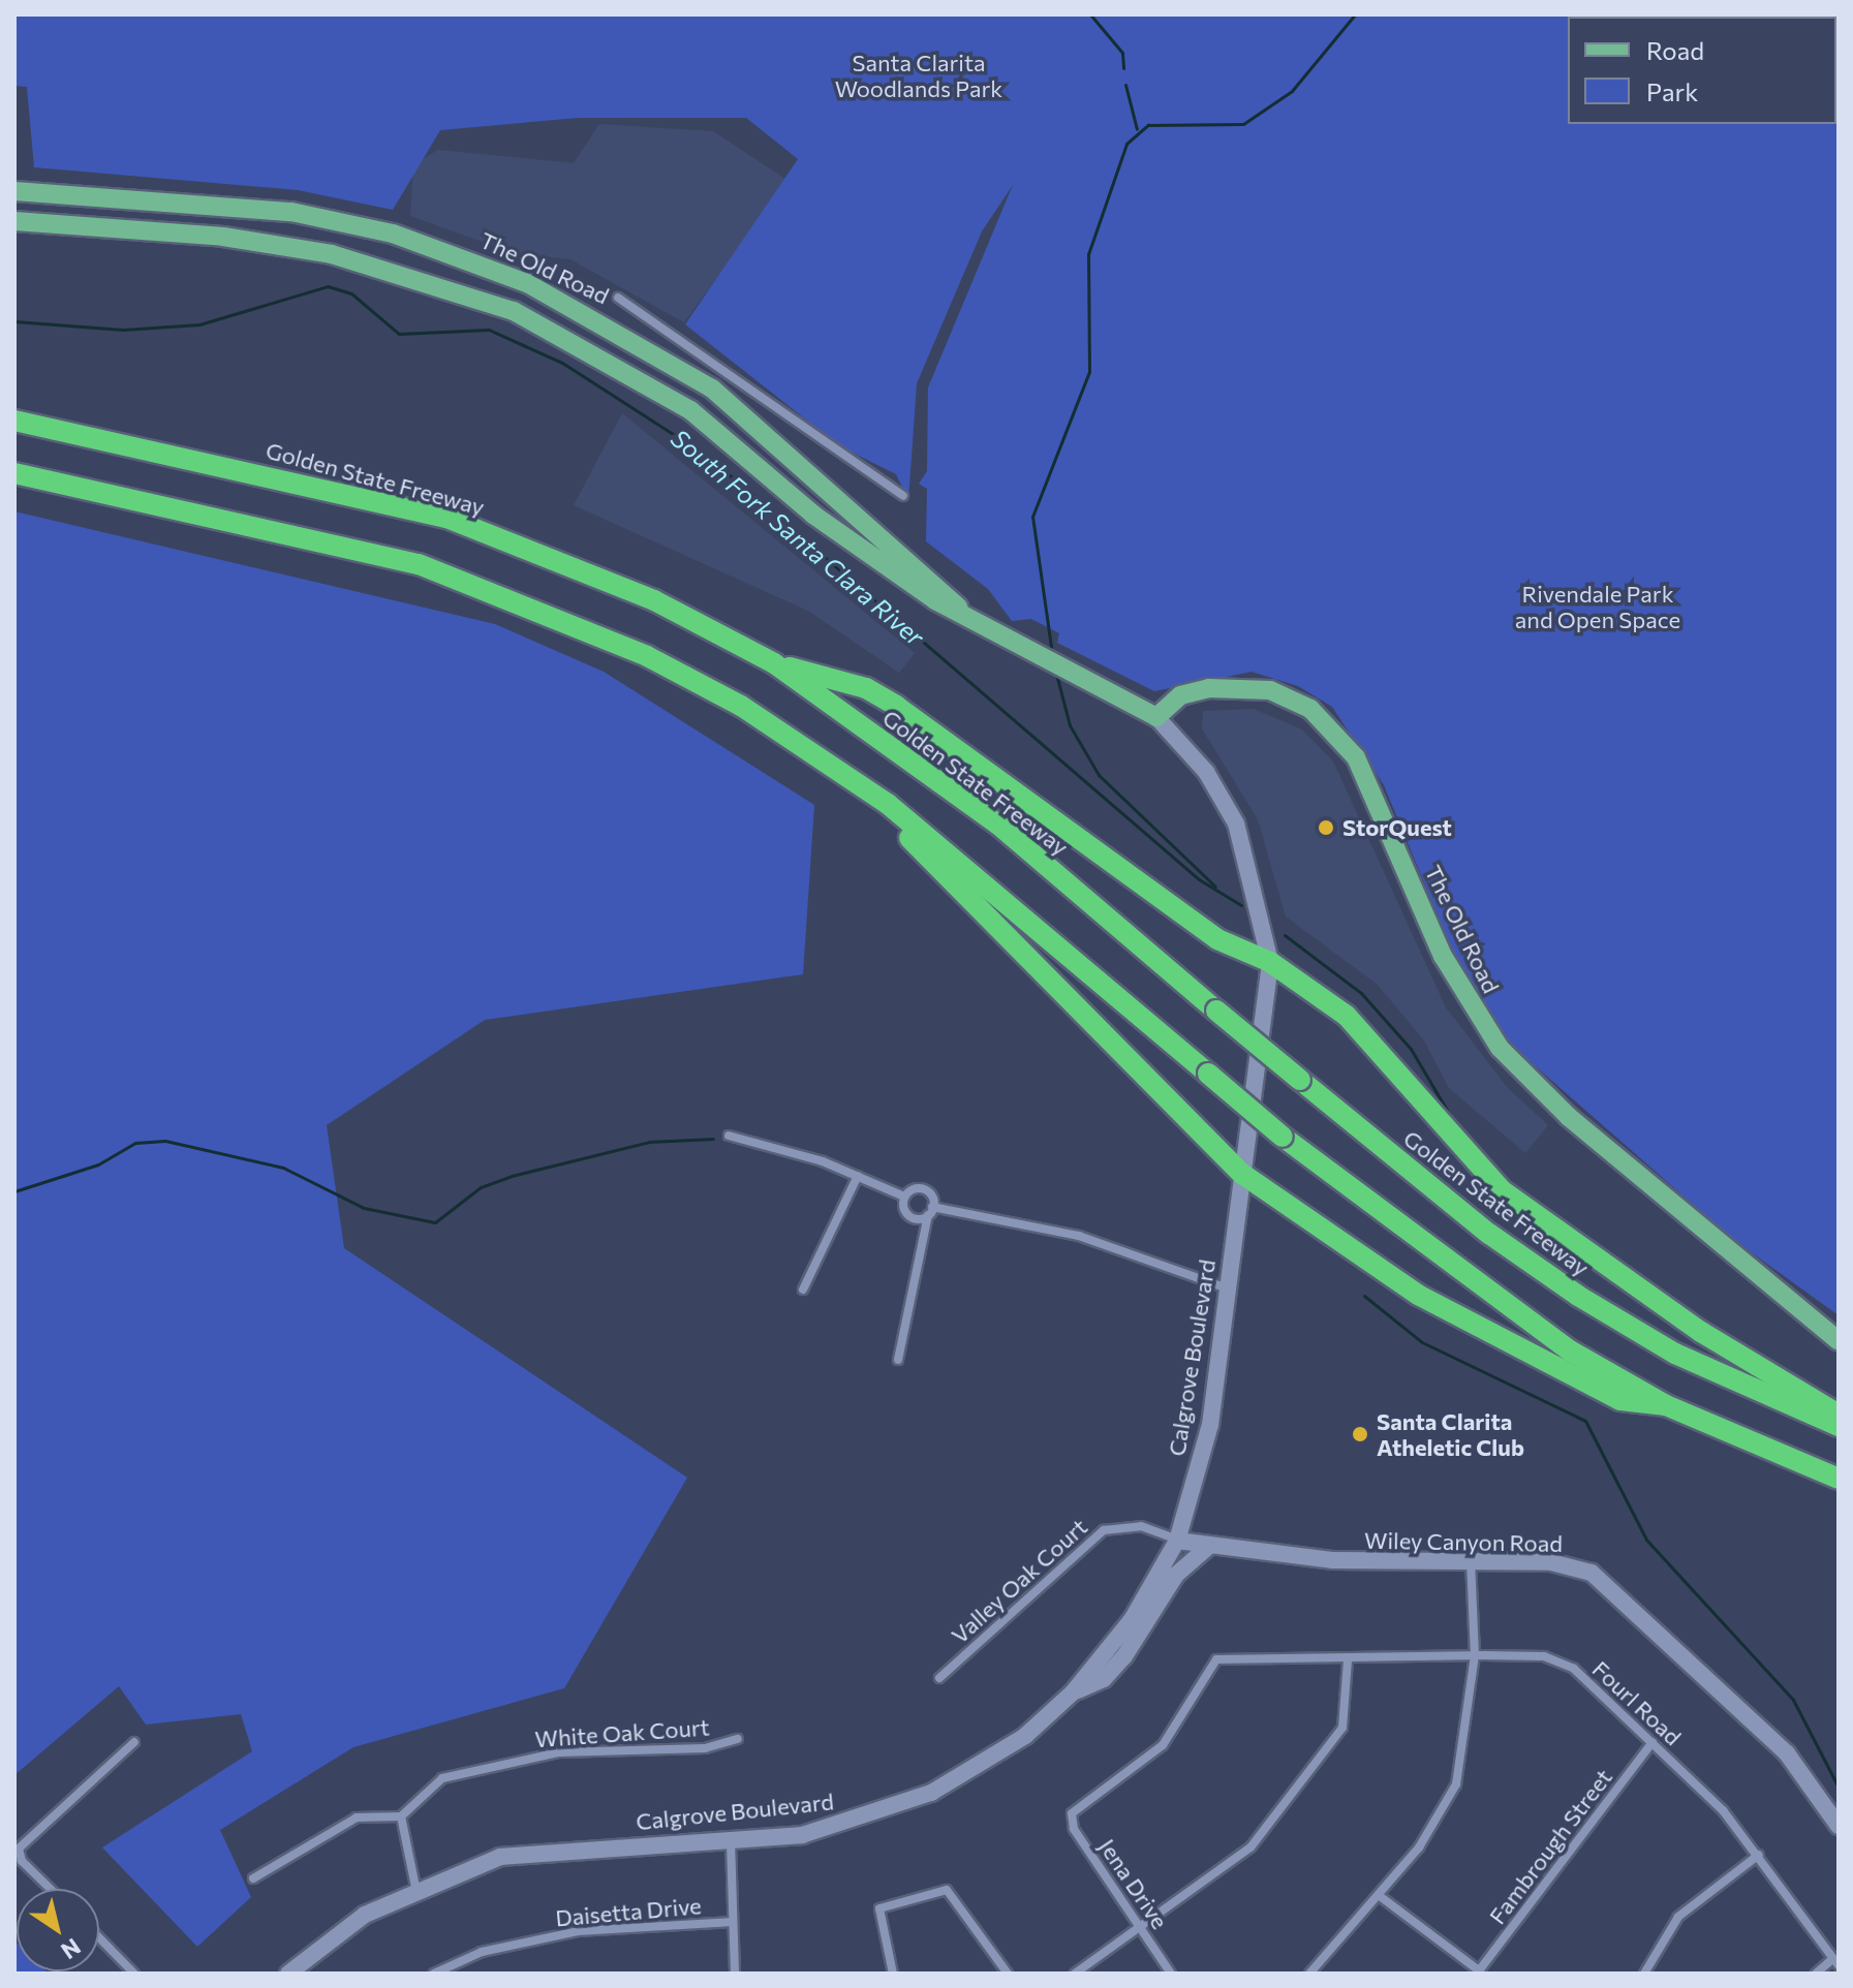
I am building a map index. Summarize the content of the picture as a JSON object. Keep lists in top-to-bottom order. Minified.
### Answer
{"streets":{"highway":["Golden State Freeway"],"main road":["The Old Road"],"street":["Calgrove Boulevard","Wiley Canyon Road","Valley Oak Court","Fourl Road","White Oak Court","Fambrough Street","Jena Drive","Daisetta Drive"]},"crossings":[["The Old Road","Calgrove Boulevard"],["Calgrove Boulevard","Wiley Canyon Road"],["Calgrove Boulevard","Valley Oak Court"],["Wiley Canyon Road","Valley Oak Court"],["Fourl Road","Fambrough Street"],["Fourl Road","Jena Drive"]],"water":["South Fork Santa Clara River"],"parks":["Santa Clarita Woodlands Park","Rivendale Park and Open Space"],"places":["StorQuest","Santa Clarita Atheletic Club"],"legend":["Road","Park"],"north":"bottom right"}
